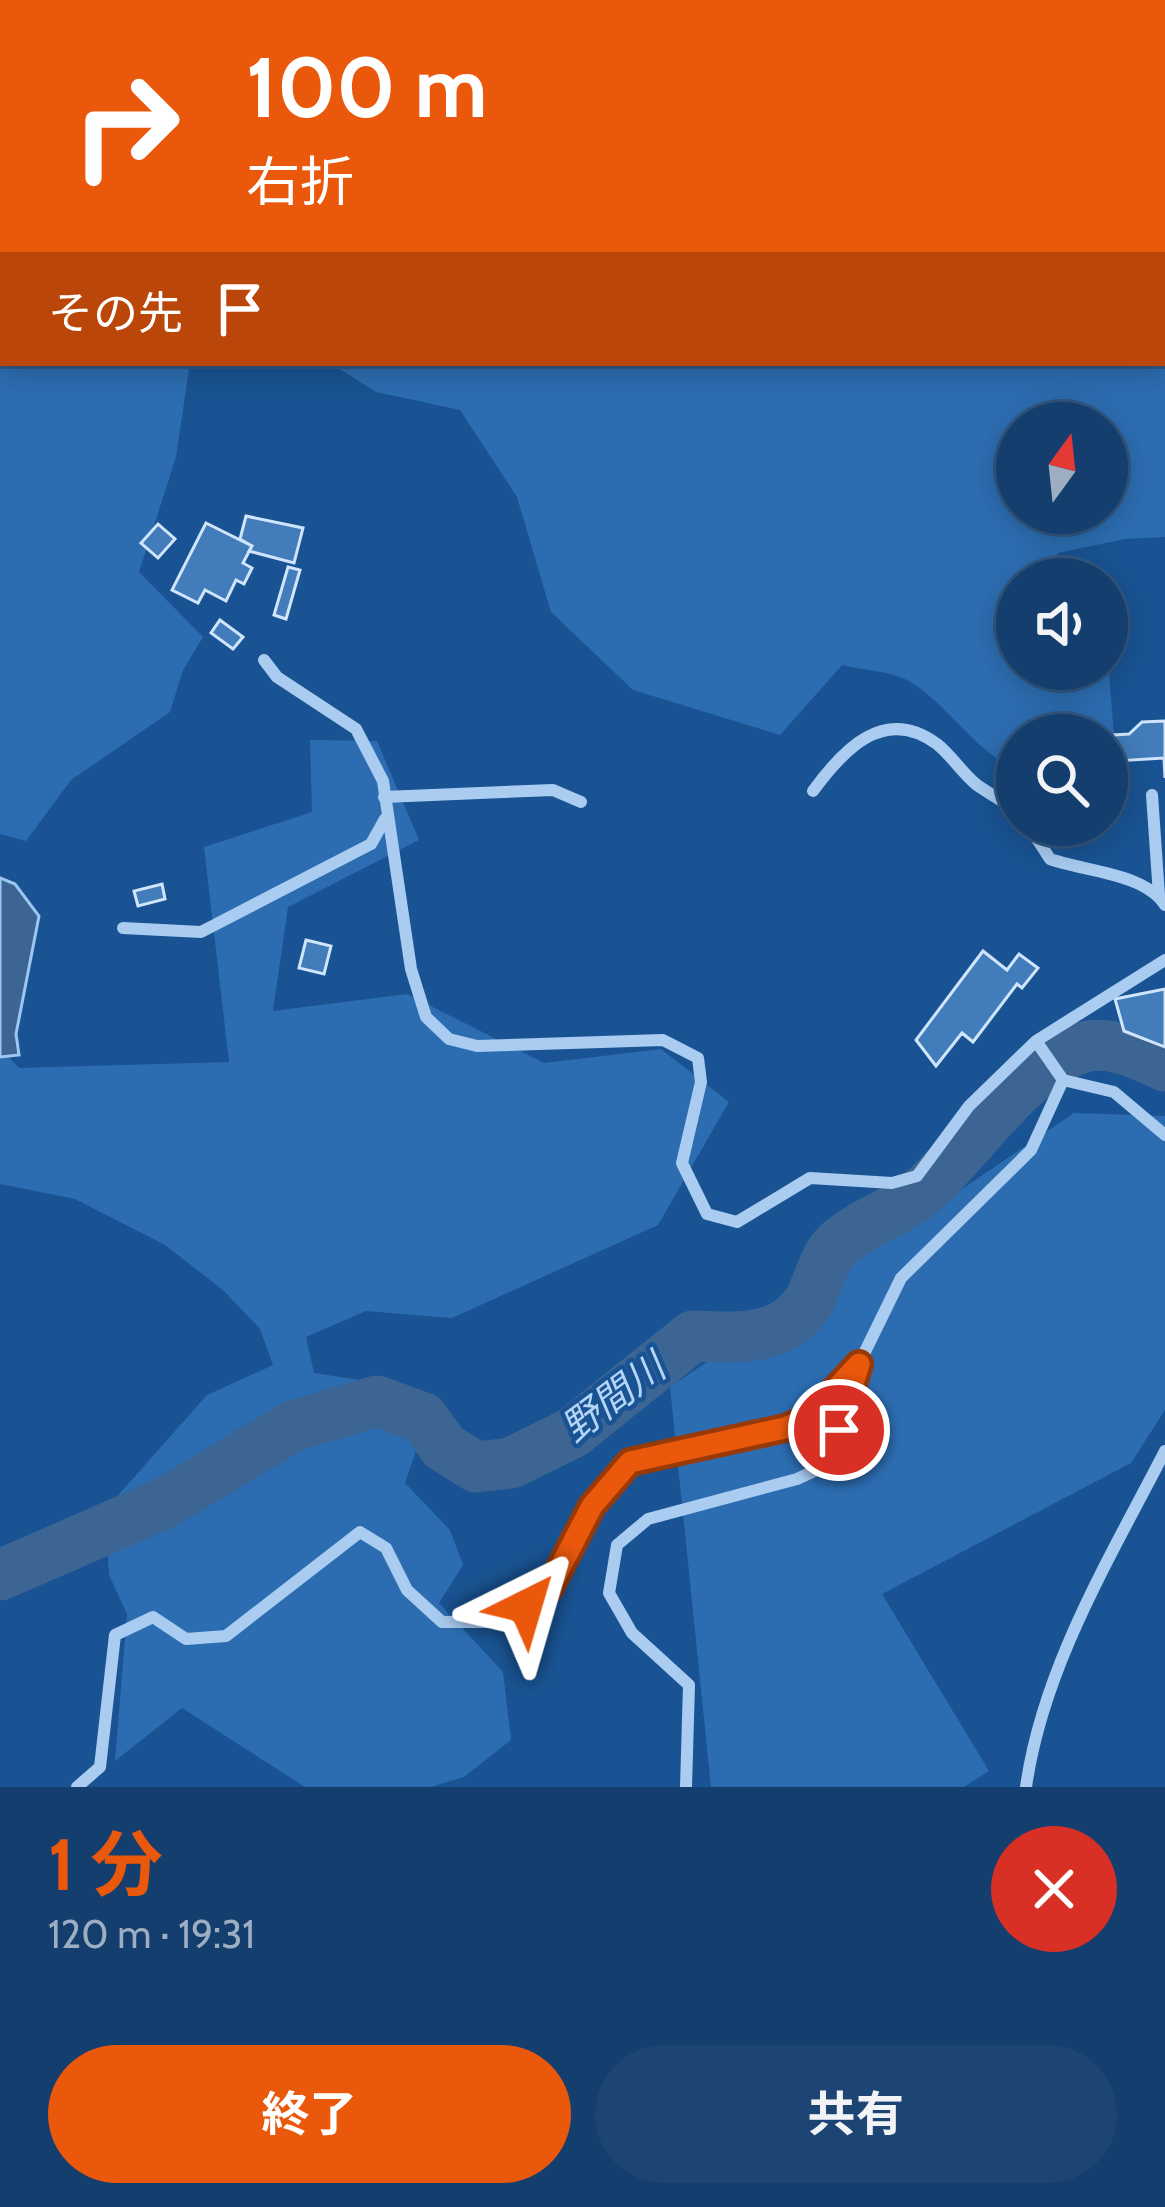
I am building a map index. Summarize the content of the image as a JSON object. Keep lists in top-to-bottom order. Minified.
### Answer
{"water":["野間川"],"north":"top","page":{"turn":["100 m","右折"],"then":"その先","heading":["1 分","120 m · 19:31"],"buttons":["終了","共有"]}}
